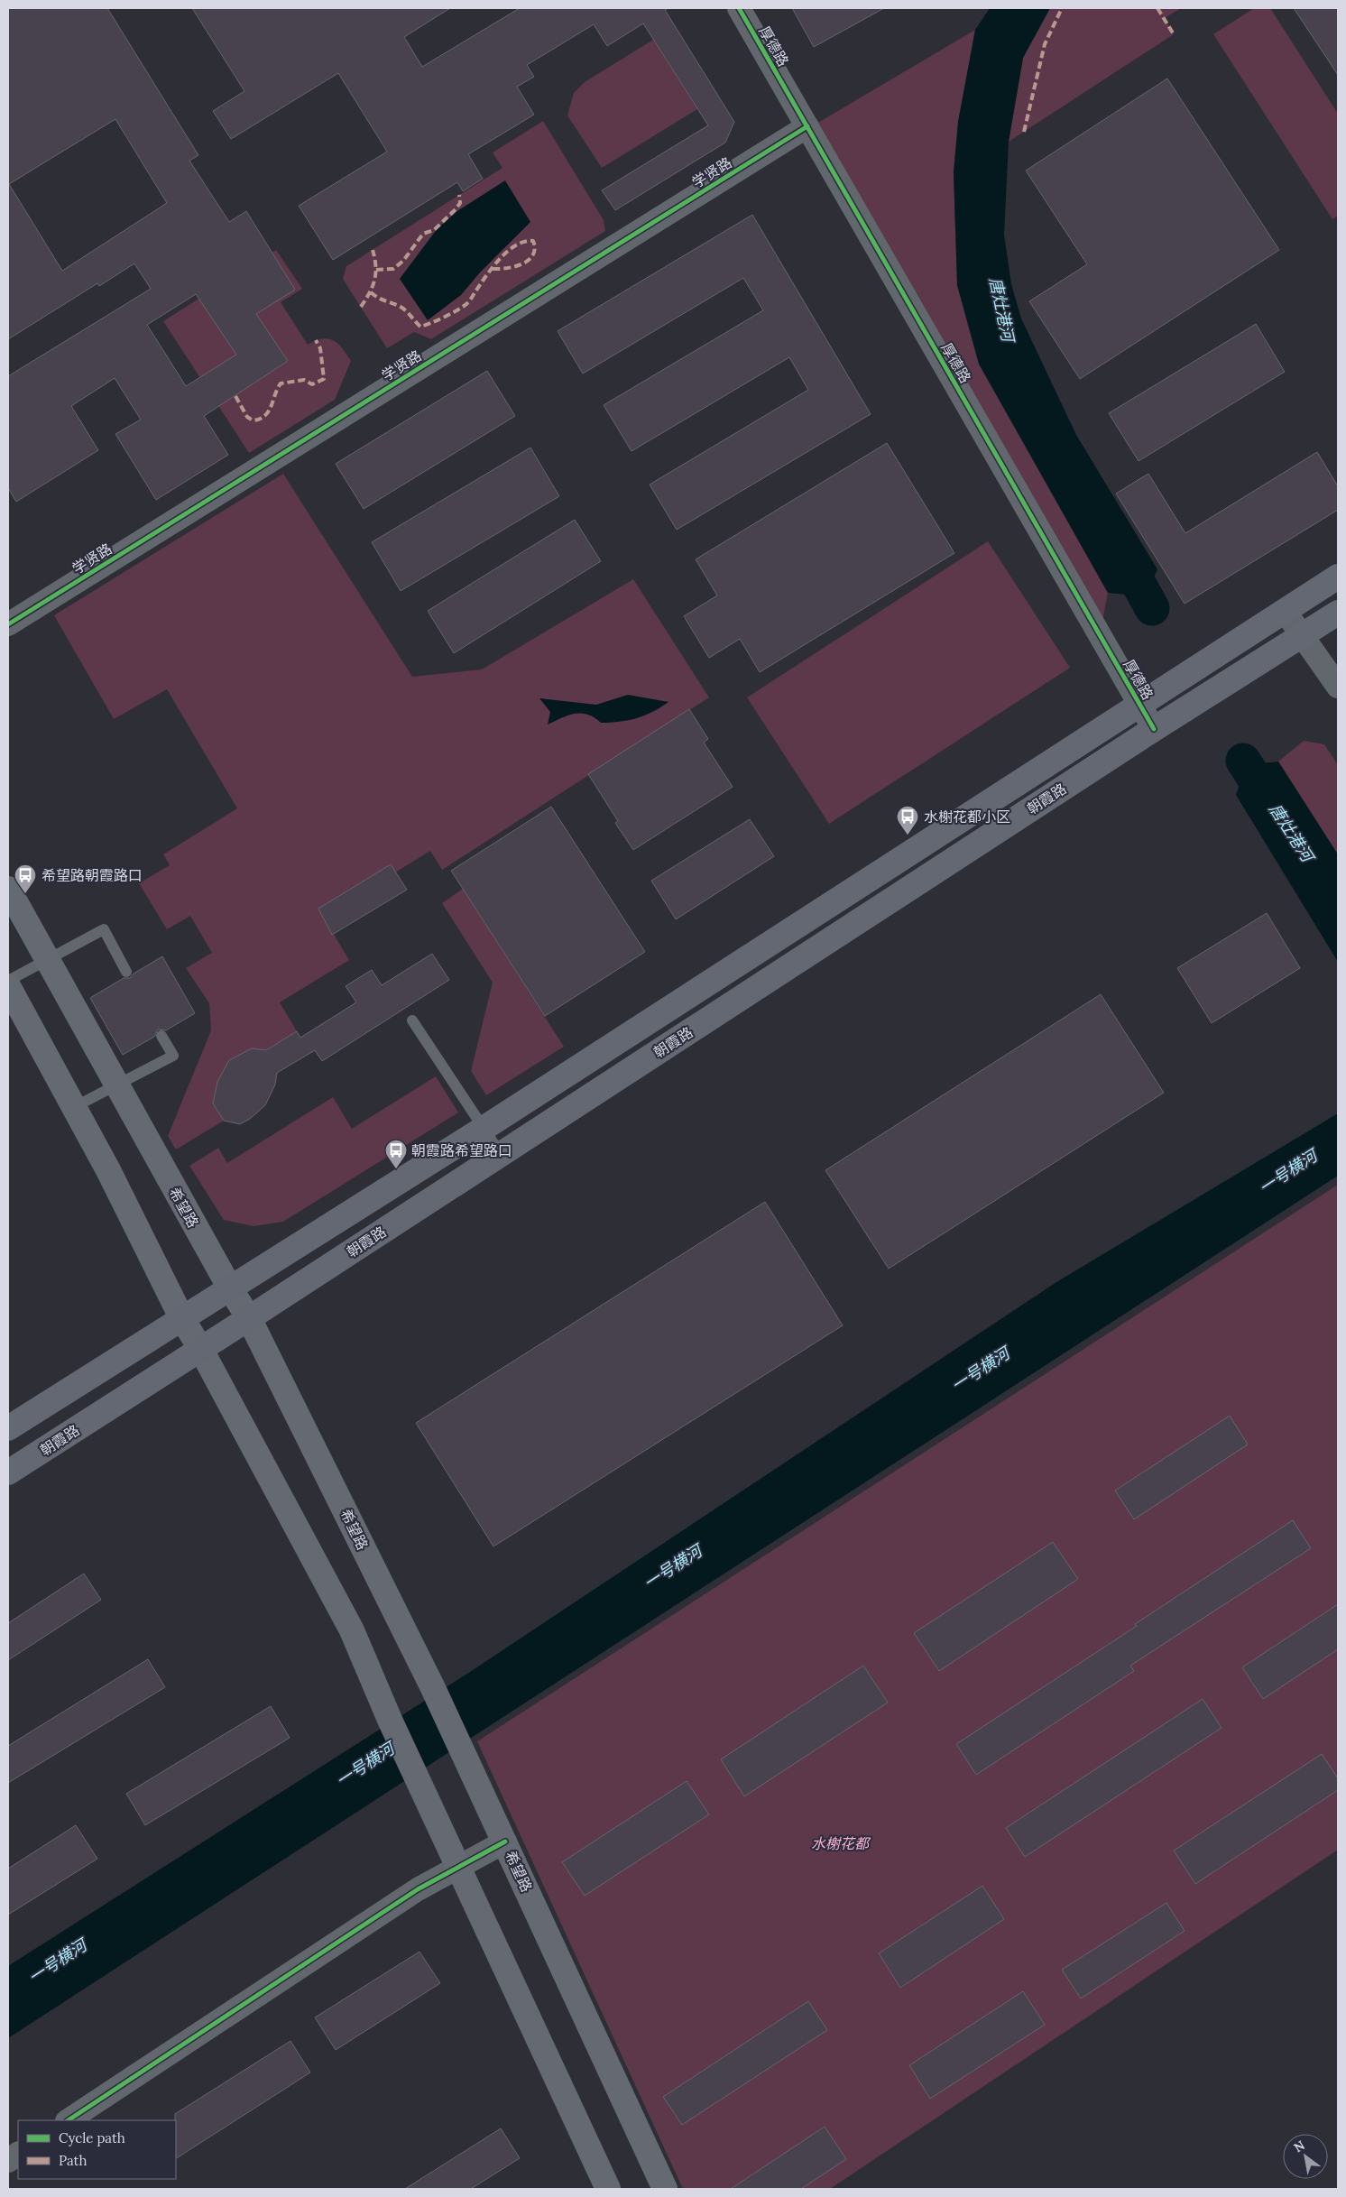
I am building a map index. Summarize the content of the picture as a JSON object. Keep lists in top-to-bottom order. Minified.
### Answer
{"streets":{"main road":["朝霞路","希望路"],"street":["厚德路","学贤路"]},"crossings":[["厚德路","学贤路"],["厚德路","朝霞路"],["朝霞路","希望路"]],"water":["唐灶港河","一号横河"],"parks":["水榭花都"],"places":{"bus stop":["水榭花都小区","希望路朝霞路口","朝霞路希望路口"]},"legend":["Cycle path","Path"],"north":"top left"}
